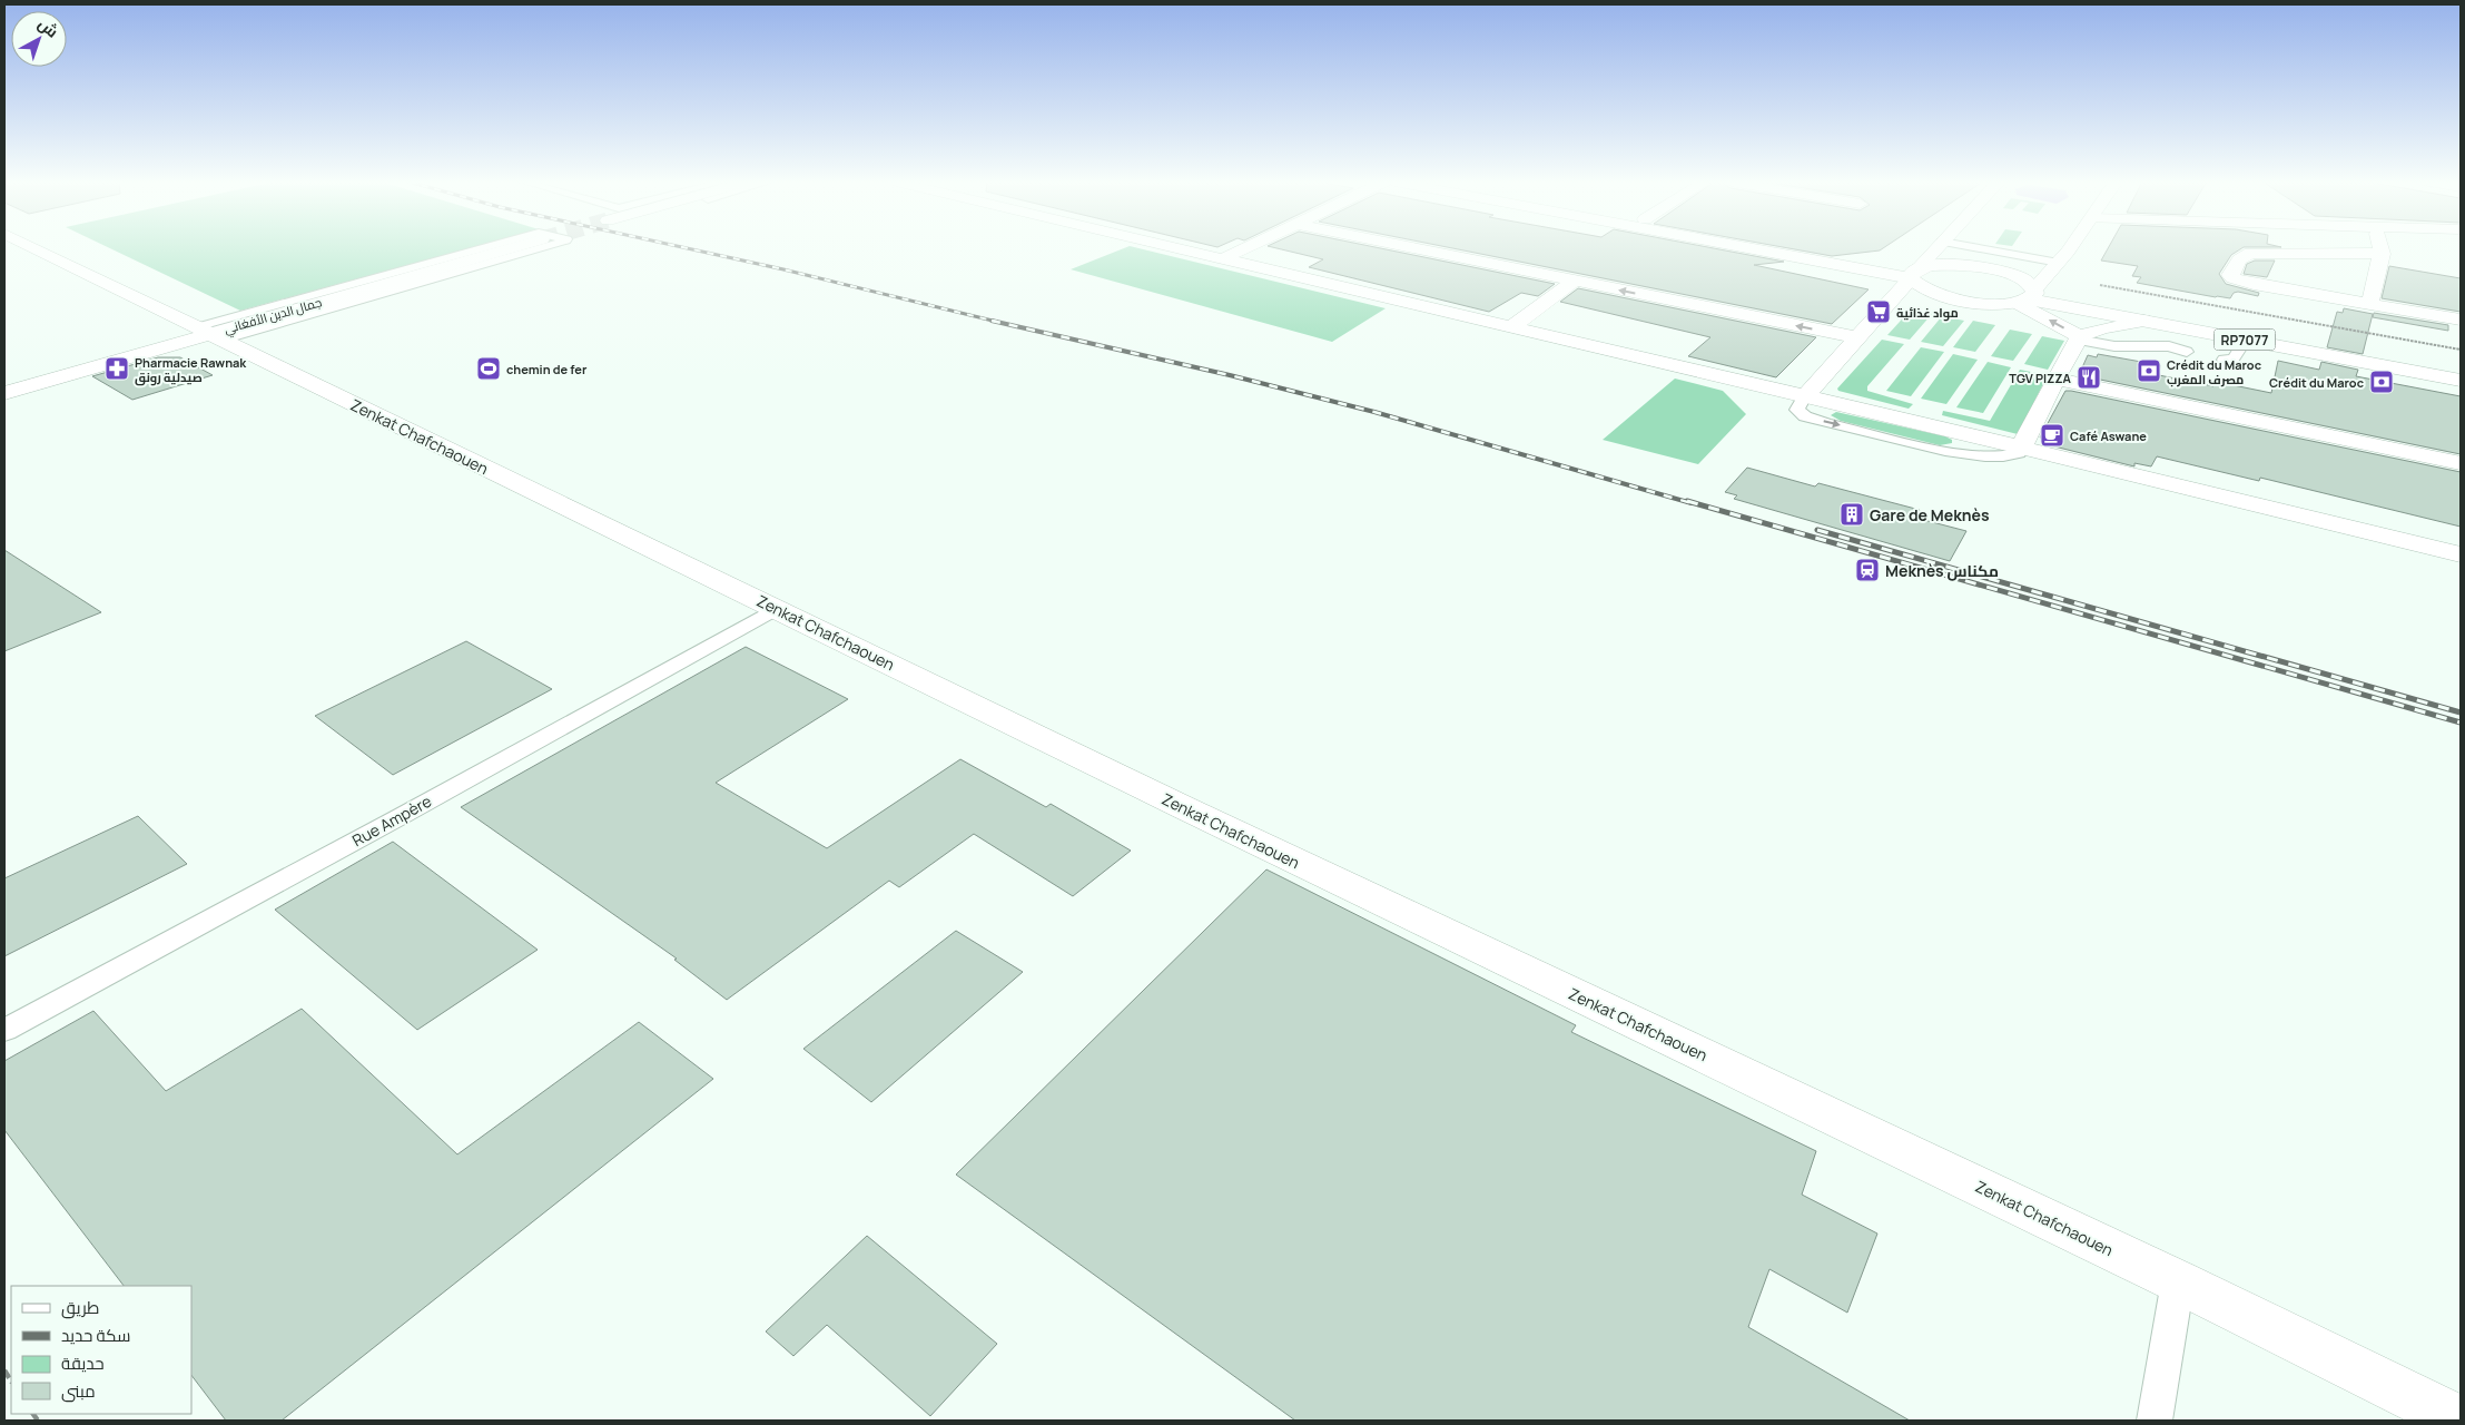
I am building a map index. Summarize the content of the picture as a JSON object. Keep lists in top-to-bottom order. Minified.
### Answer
{"streets":{"street":["جمال الدين الأفغاني","RP7077","Zenkat Chafchaouen"],"lane":["Rue Ampère"]},"crossings":[["جمال الدين الأفغاني","Zenkat Chafchaouen"],["Zenkat Chafchaouen","Rue Ampère"]],"places":{"supermarket":["مواد غذائية"],"pharmacy":["Pharmacie Rawnak صيدلية رونق"],"sports":["chemin de fer"],"bank":["Crédit du Maroc مصرف المغرب","Crédit du Maroc"],"restaurant":["TGV PIZZA"],"cafe":["Café Aswane"],"building":["Gare de Meknès"],"station":["Meknès مكناس"]},"legend":["طريق","سكة حديد","حديقة","مبنى"],"north":"top right"}
